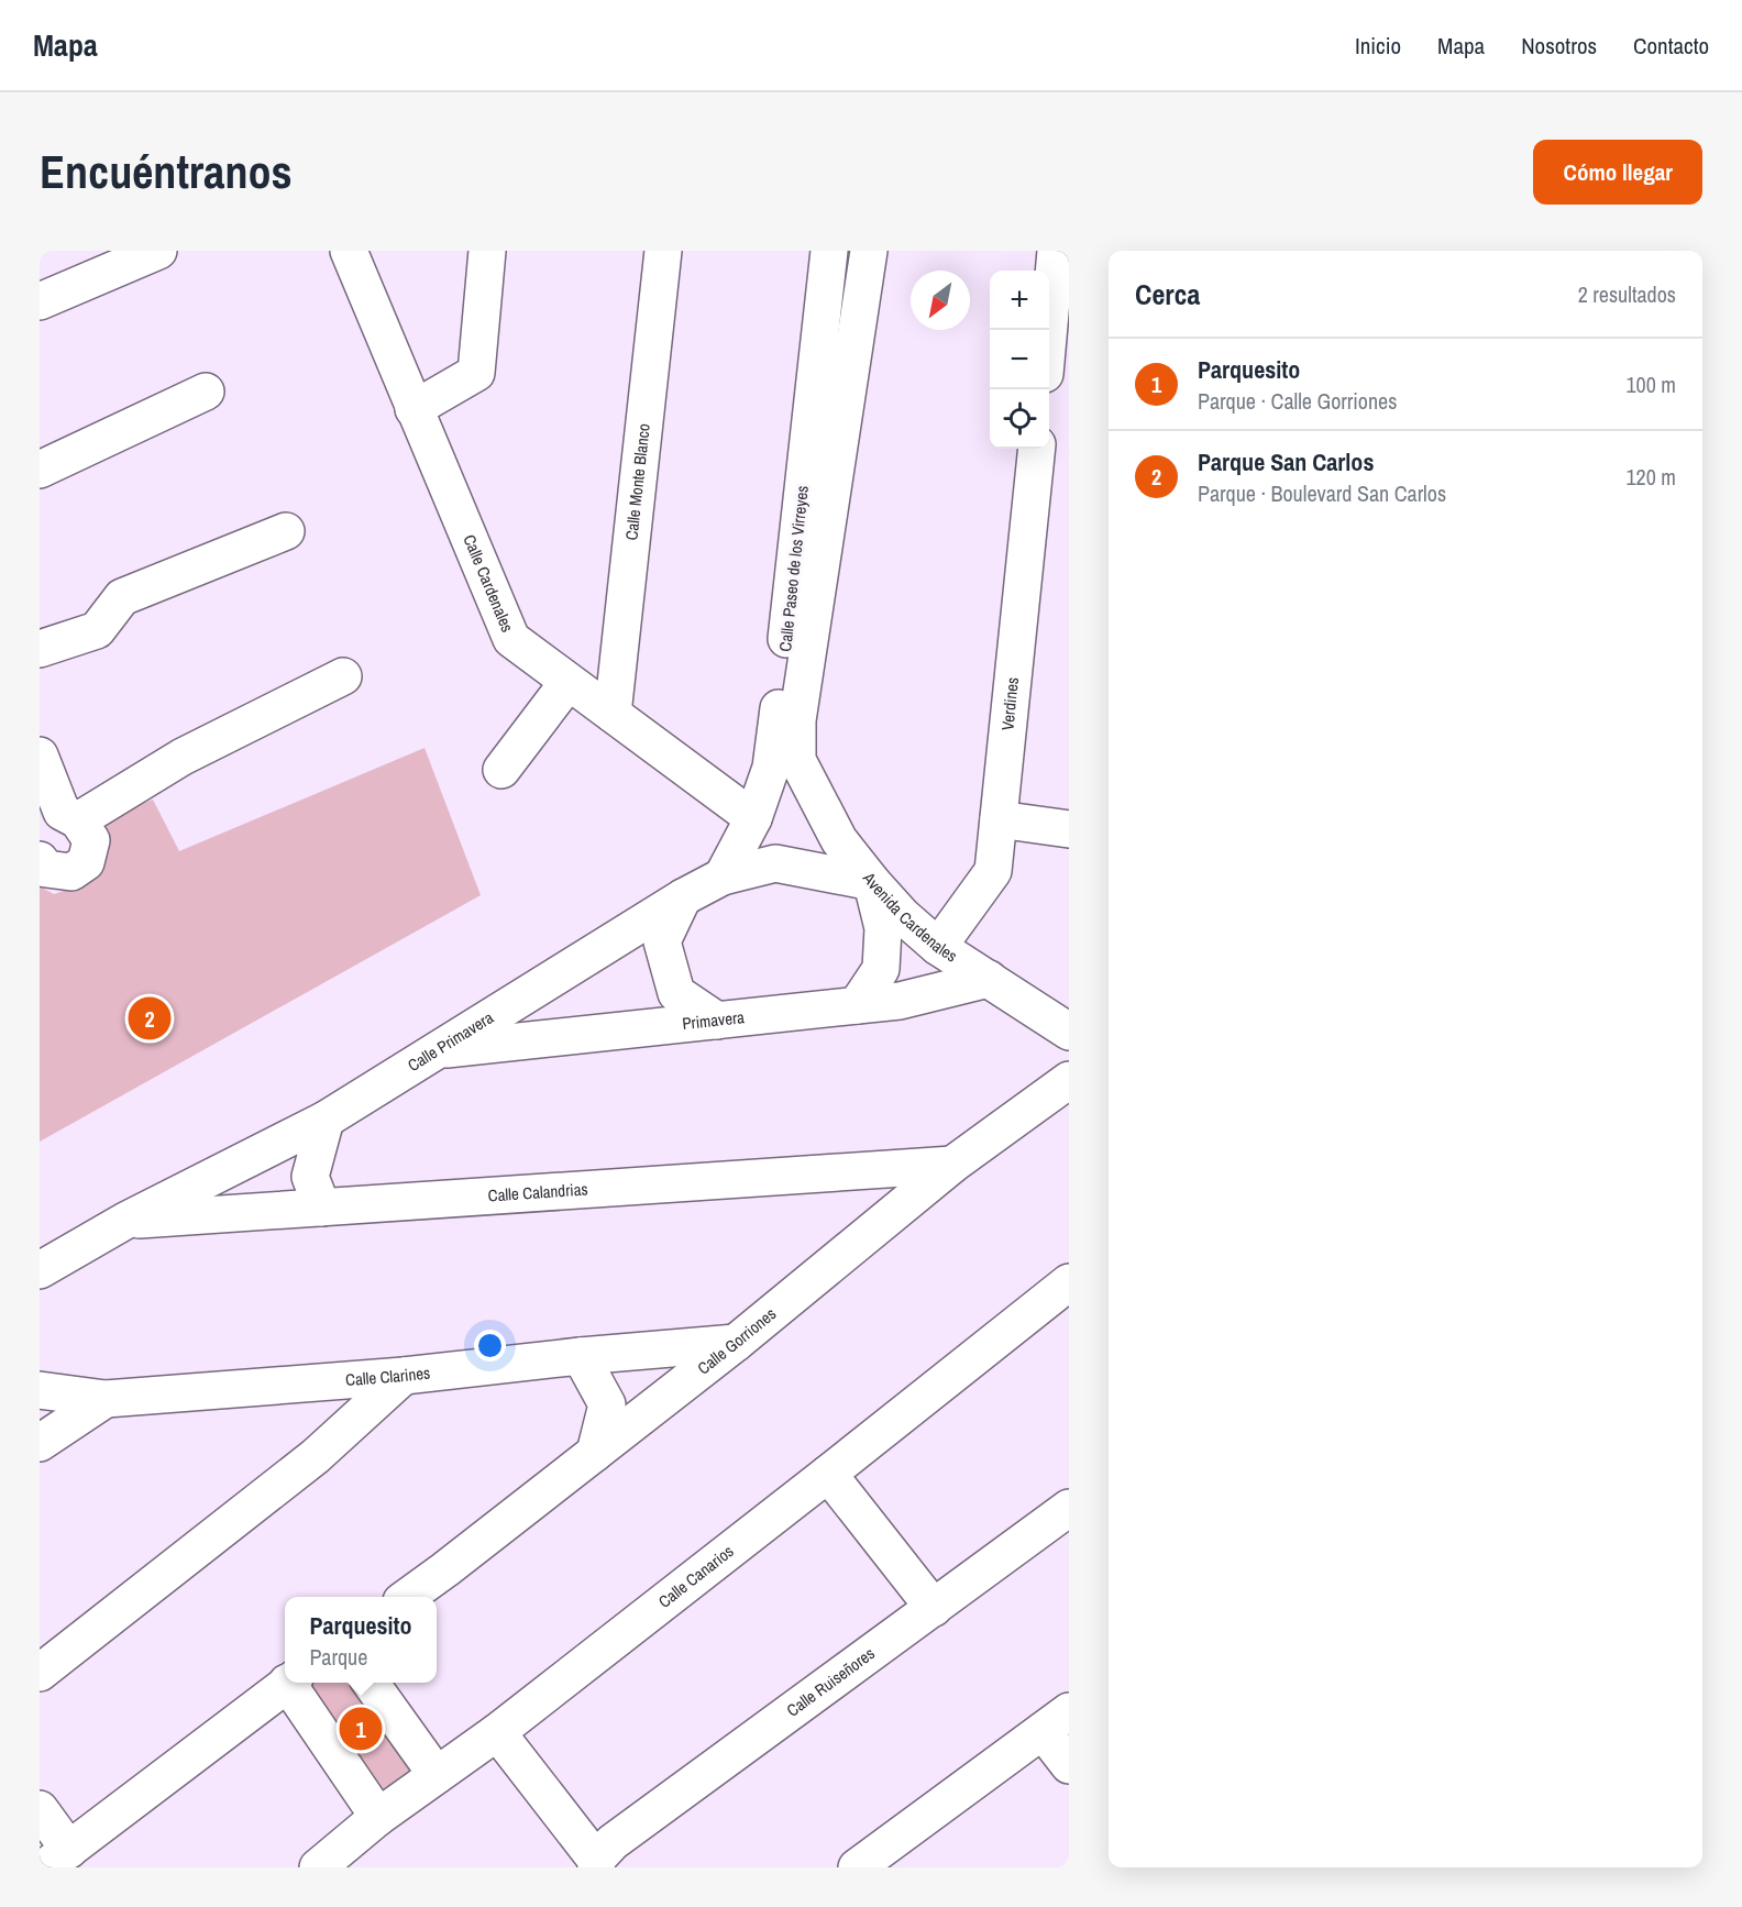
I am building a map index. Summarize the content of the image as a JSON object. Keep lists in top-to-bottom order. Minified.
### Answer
{"streets":{"street":["Calle Monte Blanco","Calle Paseo de los Virreyes","Calle Cardenales","Verdines","Avenida Cardenales","Primavera","Calle Primavera","Calle Calandrias","Calle Gorriones","Calle Clarines","Calle Canarios","Calle Ruiseñores"]},"crossings":[["Calle Monte Blanco","Calle Cardenales"],["Calle Paseo de los Virreyes","Calle Cardenales"],["Calle Paseo de los Virreyes","Avenida Cardenales"],["Calle Paseo de los Virreyes","Primavera"],["Calle Paseo de los Virreyes","Calle Primavera"],["Verdines","Avenida Cardenales"],["Avenida Cardenales","Primavera"],["Avenida Cardenales","Calle Primavera"],["Primavera","Calle Primavera"],["Calle Primavera","Calle Calandrias"],["Calle Calandrias","Calle Gorriones"],["Calle Gorriones","Calle Clarines"]],"north":"bottom left","page":{"header":"Mapa","nav":["Inicio","Mapa","Nosotros","Contacto"],"buttons":"Cómo llegar","title":"Encuéntranos","heading":["Cerca","2 resultados"],"map_buttons":["+","−"],"list":[{"mark":"1","name":"Parquesito","note":"Parque · Calle Gorriones","value":"100 m"},{"mark":"2","name":"Parque San Carlos","note":"Parque · Boulevard San Carlos","value":"120 m"}],"pins":["2","1"],"popup":["Parquesito","Parque"]}}
